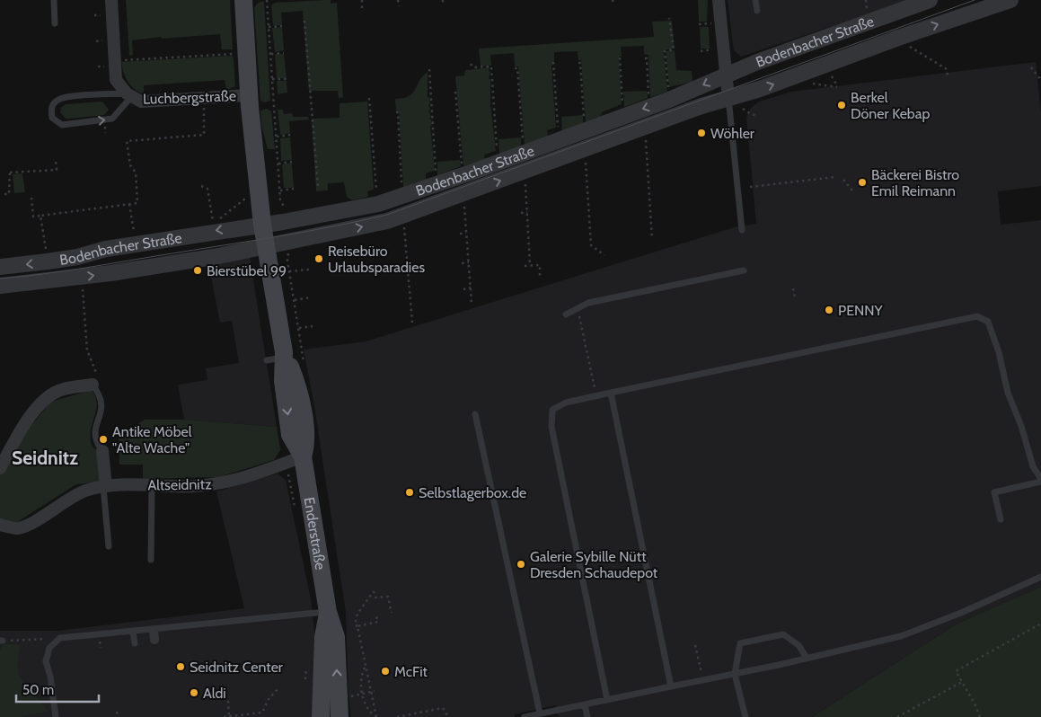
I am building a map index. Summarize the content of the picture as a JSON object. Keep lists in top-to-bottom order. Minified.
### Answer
{"streets":{"main road":["Enderstraße"],"street":["Bodenbacher Straße","Luchbergstraße","Altseidnitz"]},"crossings":[["Bodenbacher Straße","Enderstraße"],["Luchbergstraße","Enderstraße"],["Altseidnitz","Enderstraße"]],"districts":["Seidnitz"],"places":["Berkel Döner Kebap","Wöhler","Bäckerei Bistro Emil Reimann","Reisebüro Urlaubsparadies","Bierstübel 99","PENNY","Antike Möbel \"Alte Wache\"","Selbstlagerbox.de","Galerie Sybille Nütt Dresden Schaudepot","Seidnitz Center","McFit","Aldi"],"scale_bar":"50 m"}
